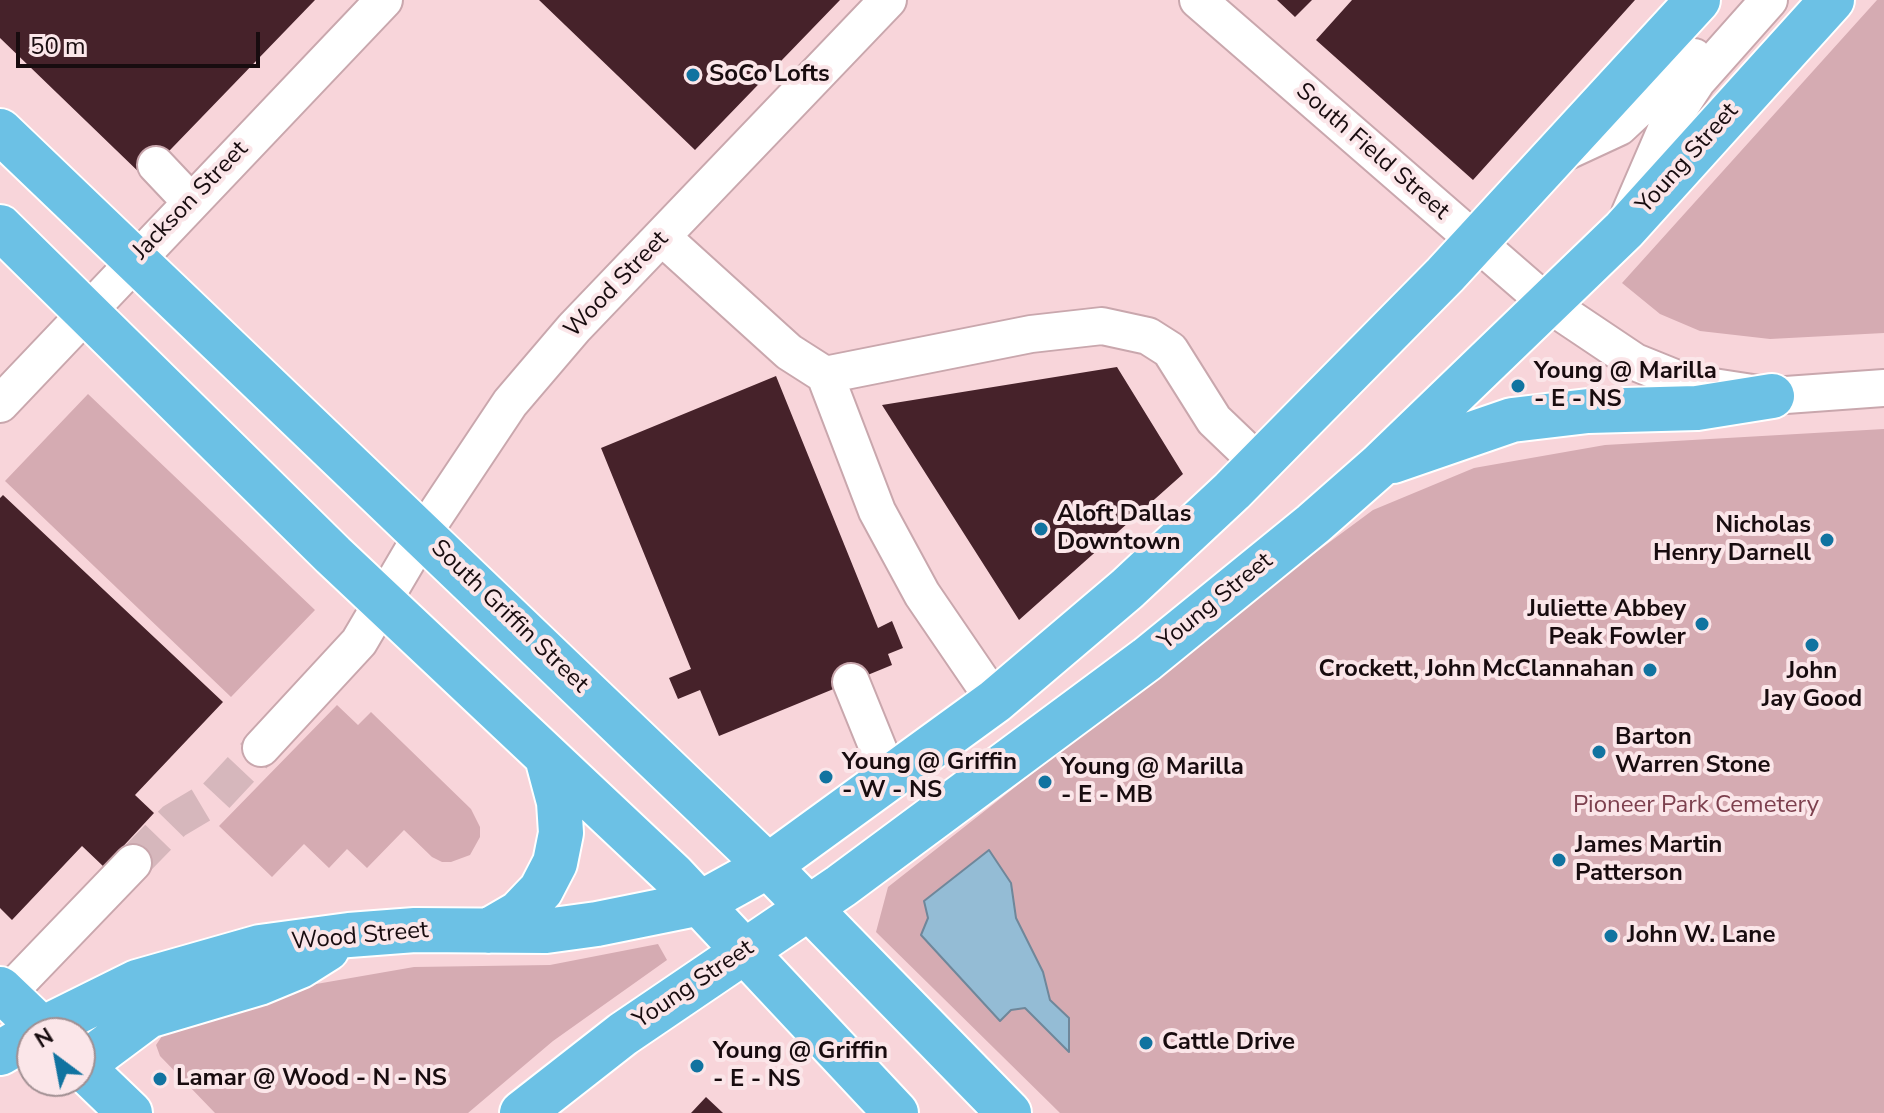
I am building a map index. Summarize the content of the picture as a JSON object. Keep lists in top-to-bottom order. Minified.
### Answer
{"streets":{"main road":["Young Street","Wood Street","South Griffin Street"],"street":["South Field Street","Jackson Street"]},"crossings":[["South Field Street","Young Street"],["Young Street","South Griffin Street"],["Jackson Street","South Griffin Street"],["Wood Street","South Griffin Street"]],"parks":["Pioneer Park Cemetery"],"places":["SoCo Lofts","Young @ Marilla - E - NS","Aloft Dallas Downtown","Nicholas Henry Darnell","Juliette Abbey Peak Fowler","John Jay Good","Crockett, John McClannahan","Barton Warren Stone","Young @ Griffin - W - NS","Young @ Marilla - E - MB","James Martin Patterson","John W. Lane","Cattle Drive","Young @ Griffin - E - NS","Lamar @ Wood - N - NS"],"scale_bar":"50 m","north":"top left"}
